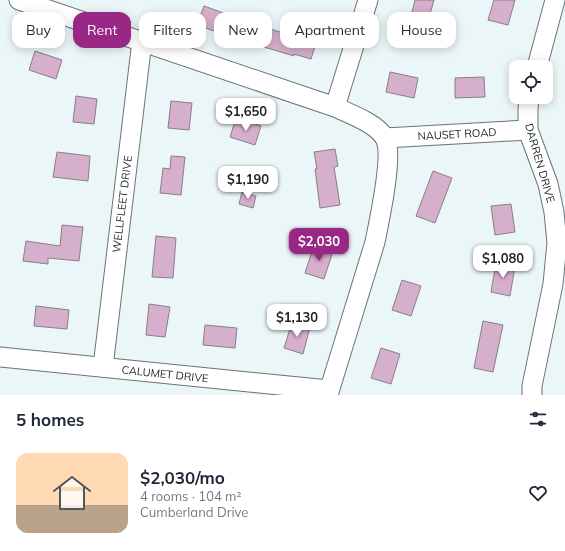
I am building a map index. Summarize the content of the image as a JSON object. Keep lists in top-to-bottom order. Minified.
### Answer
{"streets":{"street":["NAUSET ROAD","DARREN DRIVE","WELLFLEET DRIVE","CALUMET DRIVE"]},"crossings":[["NAUSET ROAD","DARREN DRIVE"],["WELLFLEET DRIVE","CALUMET DRIVE"]],"page":{"chip":["Buy","Rent","Filters","New","Apartment","House"],"price":["$1,650","$1,190","$2,030","$1,080","$1,130"],"heading":"5 homes","list":[{"name":"$2,030/mo","note":"4 rooms · 104 m² · Cumberland Drive"}]}}
